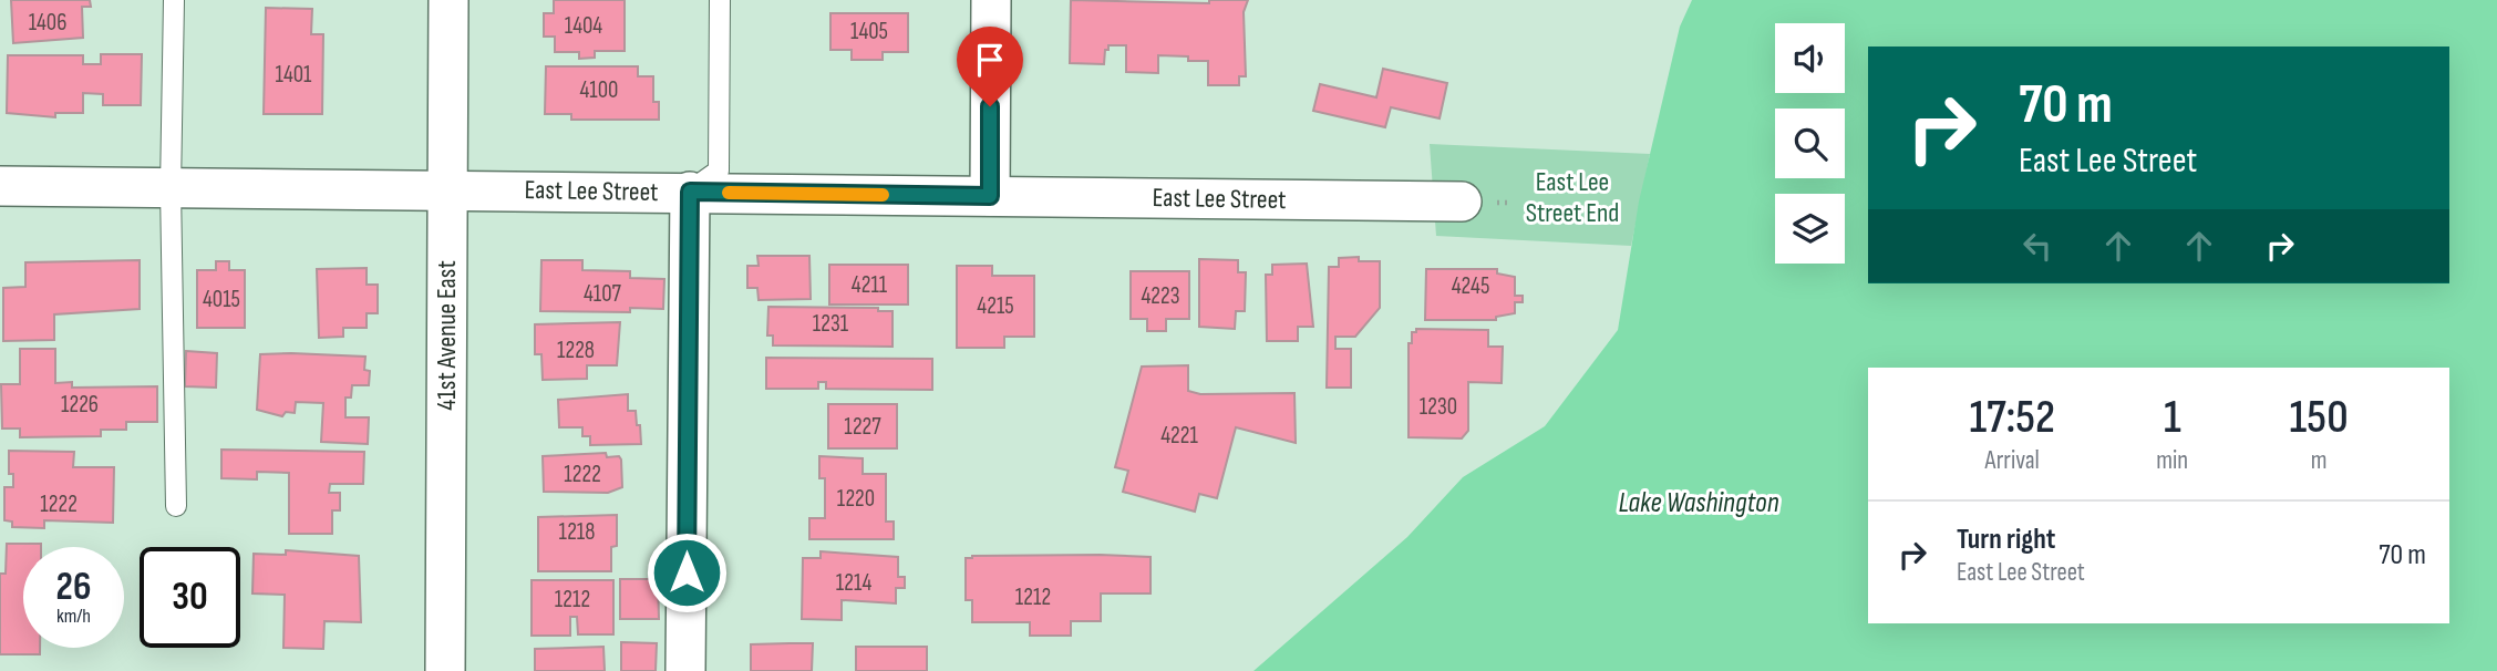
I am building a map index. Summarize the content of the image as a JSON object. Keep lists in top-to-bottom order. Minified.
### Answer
{"streets":{"street":["East Lee Street","41st Avenue East"]},"crossings":[["East Lee Street","41st Avenue East"]],"water":["Lake Washington"],"parks":["East Lee Street End"],"house_numbers":["1406","1404","1405","1401","4100","4211","4245","4107","4223","4015","4215","1231","1228","1226","1230","1227","4221","1222","1220","1222","1218","1214","1212","1212"],"page":{"turn":["70 m","East Lee Street"],"eta":["17:52","Arrival","1","min","150","m"],"list":[{"name":"Turn right","note":"East Lee Street","value":"70 m"}],"speed":"26 km/h","limit":"30"}}
